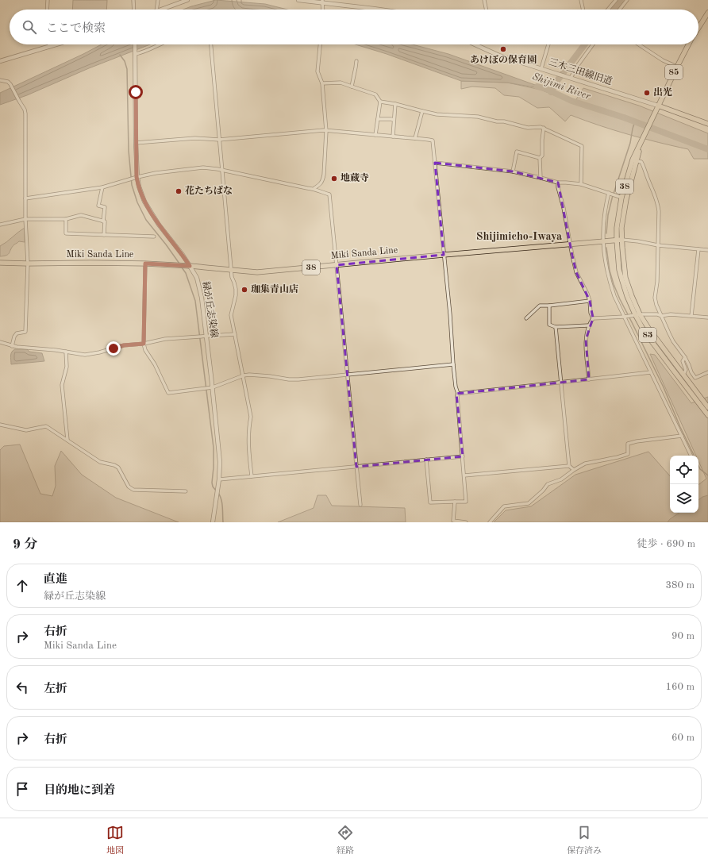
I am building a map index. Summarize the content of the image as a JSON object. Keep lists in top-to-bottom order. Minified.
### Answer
{"streets":{"main road":["85","38","Miki Sanda Line","83"],"street":["三木三田線旧道","緑が丘志染線"]},"crossings":[["三木三田線旧道","85"],["三木三田線旧道","38"],["85","38"],["38","Miki Sanda Line"],["38","83"],["Miki Sanda Line","緑が丘志染線"],["Miki Sanda Line","83"]],"districts":["Shijimicho-Iwaya"],"water":["Shijimi River"],"places":["あけぼの保育園","出光","地蔵寺","花たちばな","珈集青山店"],"page":{"search":"ここで検索","heading":["9 分","徒歩 · 690 m"],"list":[["直進","緑が丘志染線","380 m"],["右折","Miki Sanda Line","90 m"],["左折","160 m"],["右折","60 m"],"目的地に到着"],"nav":["地図","経路","保存済み"]}}
